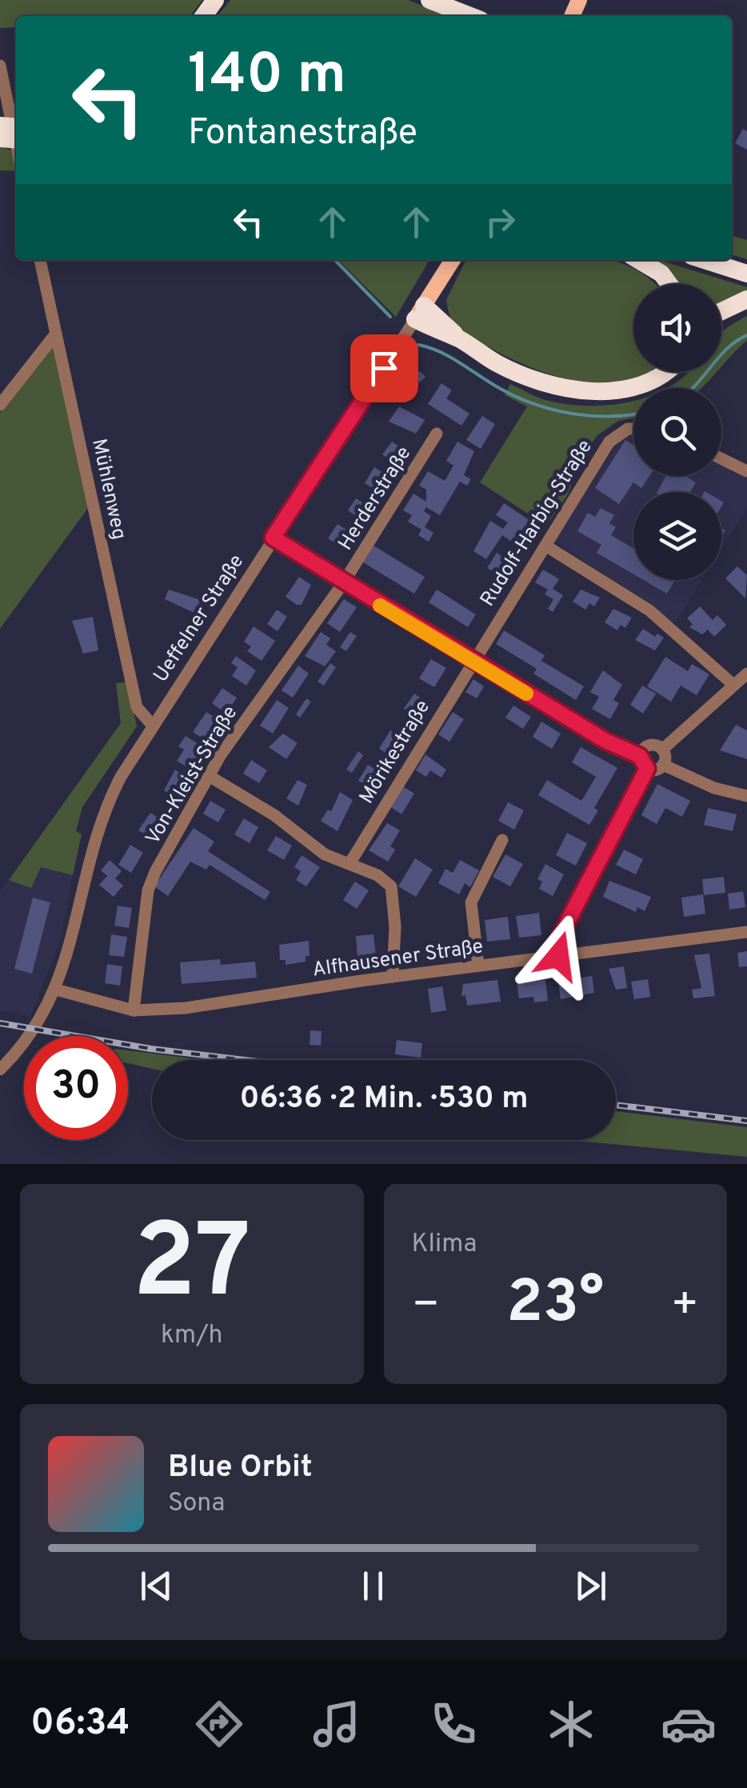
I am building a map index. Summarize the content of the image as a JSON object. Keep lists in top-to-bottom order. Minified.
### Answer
{"streets":{"main road":["Ueffelner Straße"],"street":["Mühlenweg","Herderstraße","Rudolf-Harbig-Straße","Mörikestraße","Von-Kleist-Straße","Alfhausener Straße"]},"crossings":[["Mühlenweg","Ueffelner Straße"],["Herderstraße","Von-Kleist-Straße"],["Rudolf-Harbig-Straße","Mörikestraße"],["Ueffelner Straße","Alfhausener Straße"],["Von-Kleist-Straße","Alfhausener Straße"]],"page":{"turn":["140 m","Fontanestraße"],"limit":"30","trip":"06:36 · 2 Min. · 530 m","tile":[["27","km/h"],"Klima"],"heat":["−","23°","+"],"song":["Blue Orbit","Sona"],"tabs":"06:34"}}
